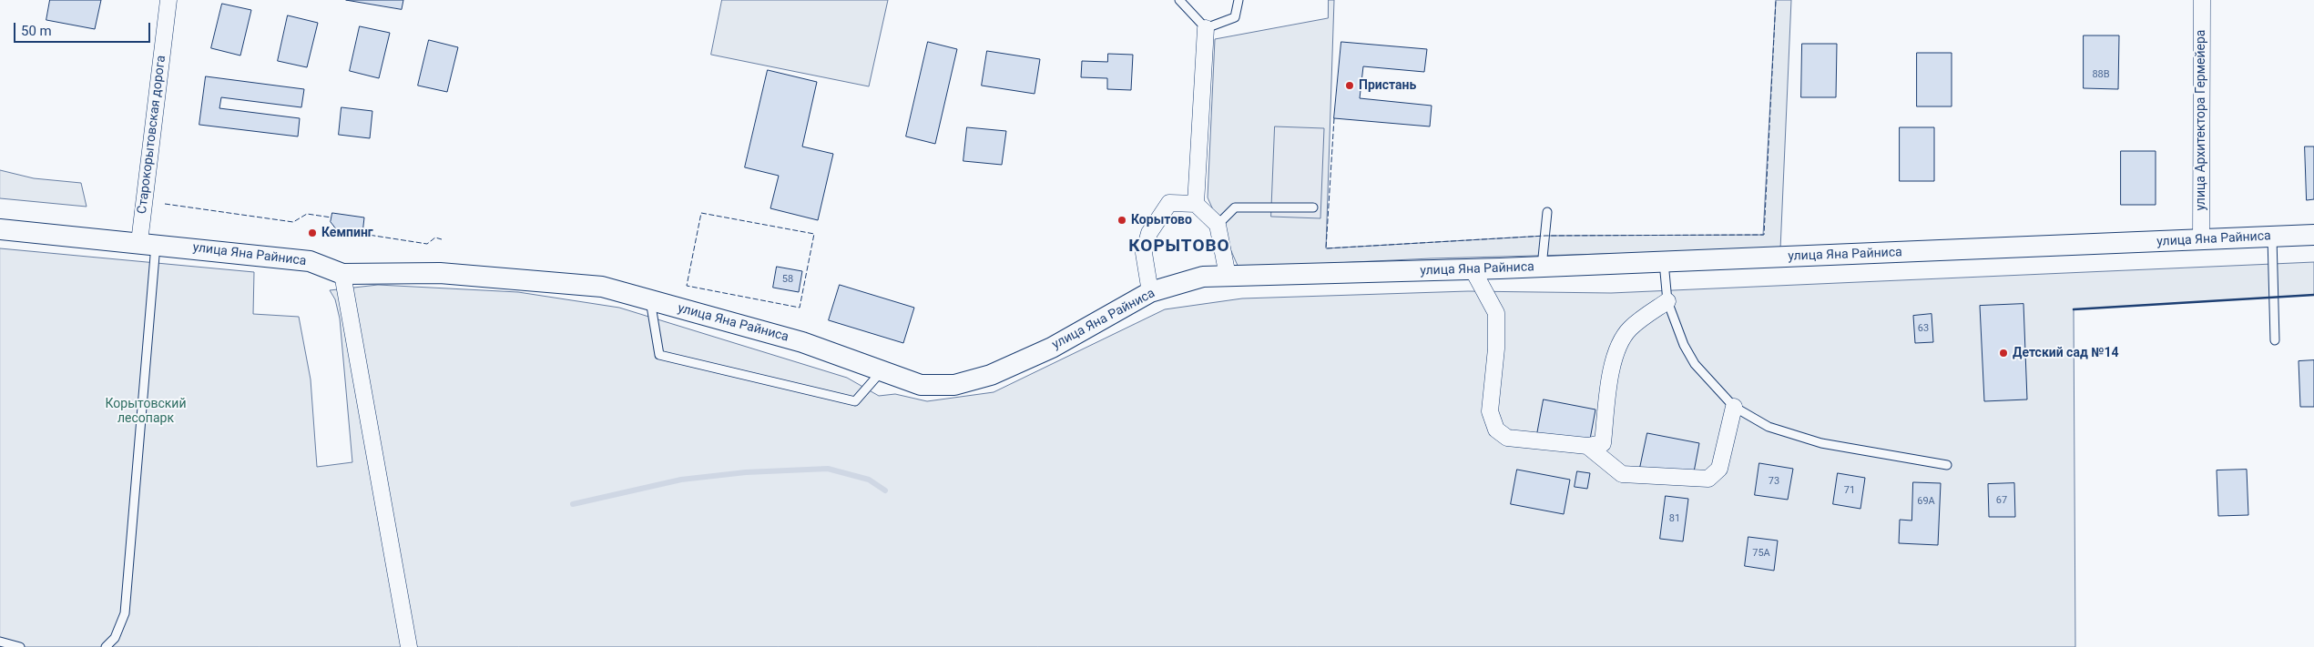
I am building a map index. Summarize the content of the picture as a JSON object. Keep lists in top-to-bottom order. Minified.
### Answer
{"streets":{"street":["улица Архитектора Гермейера","Старокорытовская дорога","улица Яна Райниса"]},"crossings":[["улица Архитектора Гермейера","улица Яна Райниса"],["Старокорытовская дорога","улица Яна Райниса"]],"districts":["КОРЫТОВО"],"parks":["Корытовский лесопарк"],"places":["Пристань","Корытово","Кемпинг","Детский сад №14"],"house_numbers":["88В","58","63","73","71","67","69А","81","75А"],"scale_bar":"50 m"}
